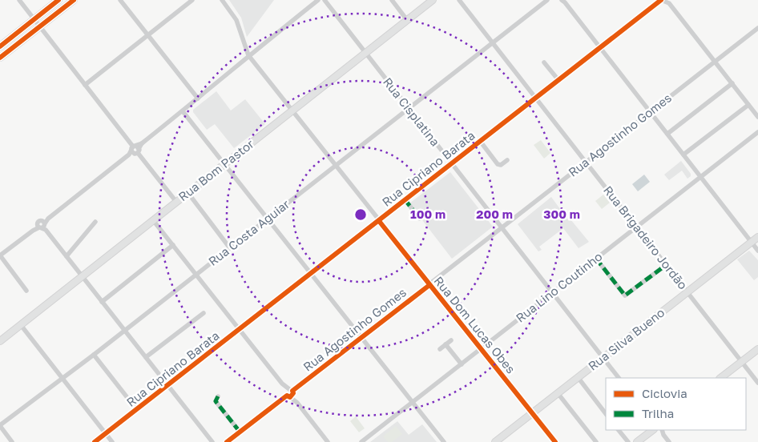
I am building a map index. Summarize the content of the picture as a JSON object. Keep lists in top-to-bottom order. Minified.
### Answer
{"streets":{"main road":["Rua Bom Pastor","Rua Silva Bueno"],"street":["Rua Cisplatina","Rua Agostinho Gomes","Rua Cipriano Barata","Rua Costa Aguiar","Rua Brigadeiro Jordão","Rua Lino Coutinho","Rua Dom Lucas Obes"]},"crossings":[["Rua Cisplatina","Rua Agostinho Gomes"],["Rua Cisplatina","Rua Cipriano Barata"],["Rua Cisplatina","Rua Bom Pastor"],["Rua Cisplatina","Rua Costa Aguiar"],["Rua Cisplatina","Rua Lino Coutinho"],["Rua Cisplatina","Rua Silva Bueno"],["Rua Agostinho Gomes","Rua Brigadeiro Jordão"],["Rua Agostinho Gomes","Rua Dom Lucas Obes"],["Rua Cipriano Barata","Rua Brigadeiro Jordão"],["Rua Cipriano Barata","Rua Dom Lucas Obes"],["Rua Bom Pastor","Rua Dom Lucas Obes"],["Rua Costa Aguiar","Rua Brigadeiro Jordão"],["Rua Costa Aguiar","Rua Dom Lucas Obes"],["Rua Brigadeiro Jordão","Rua Lino Coutinho"],["Rua Brigadeiro Jordão","Rua Silva Bueno"],["Rua Lino Coutinho","Rua Dom Lucas Obes"],["Rua Dom Lucas Obes","Rua Silva Bueno"]],"legend":["Ciclovia","Trilha"],"rings":["100 m","200 m","300 m"]}
